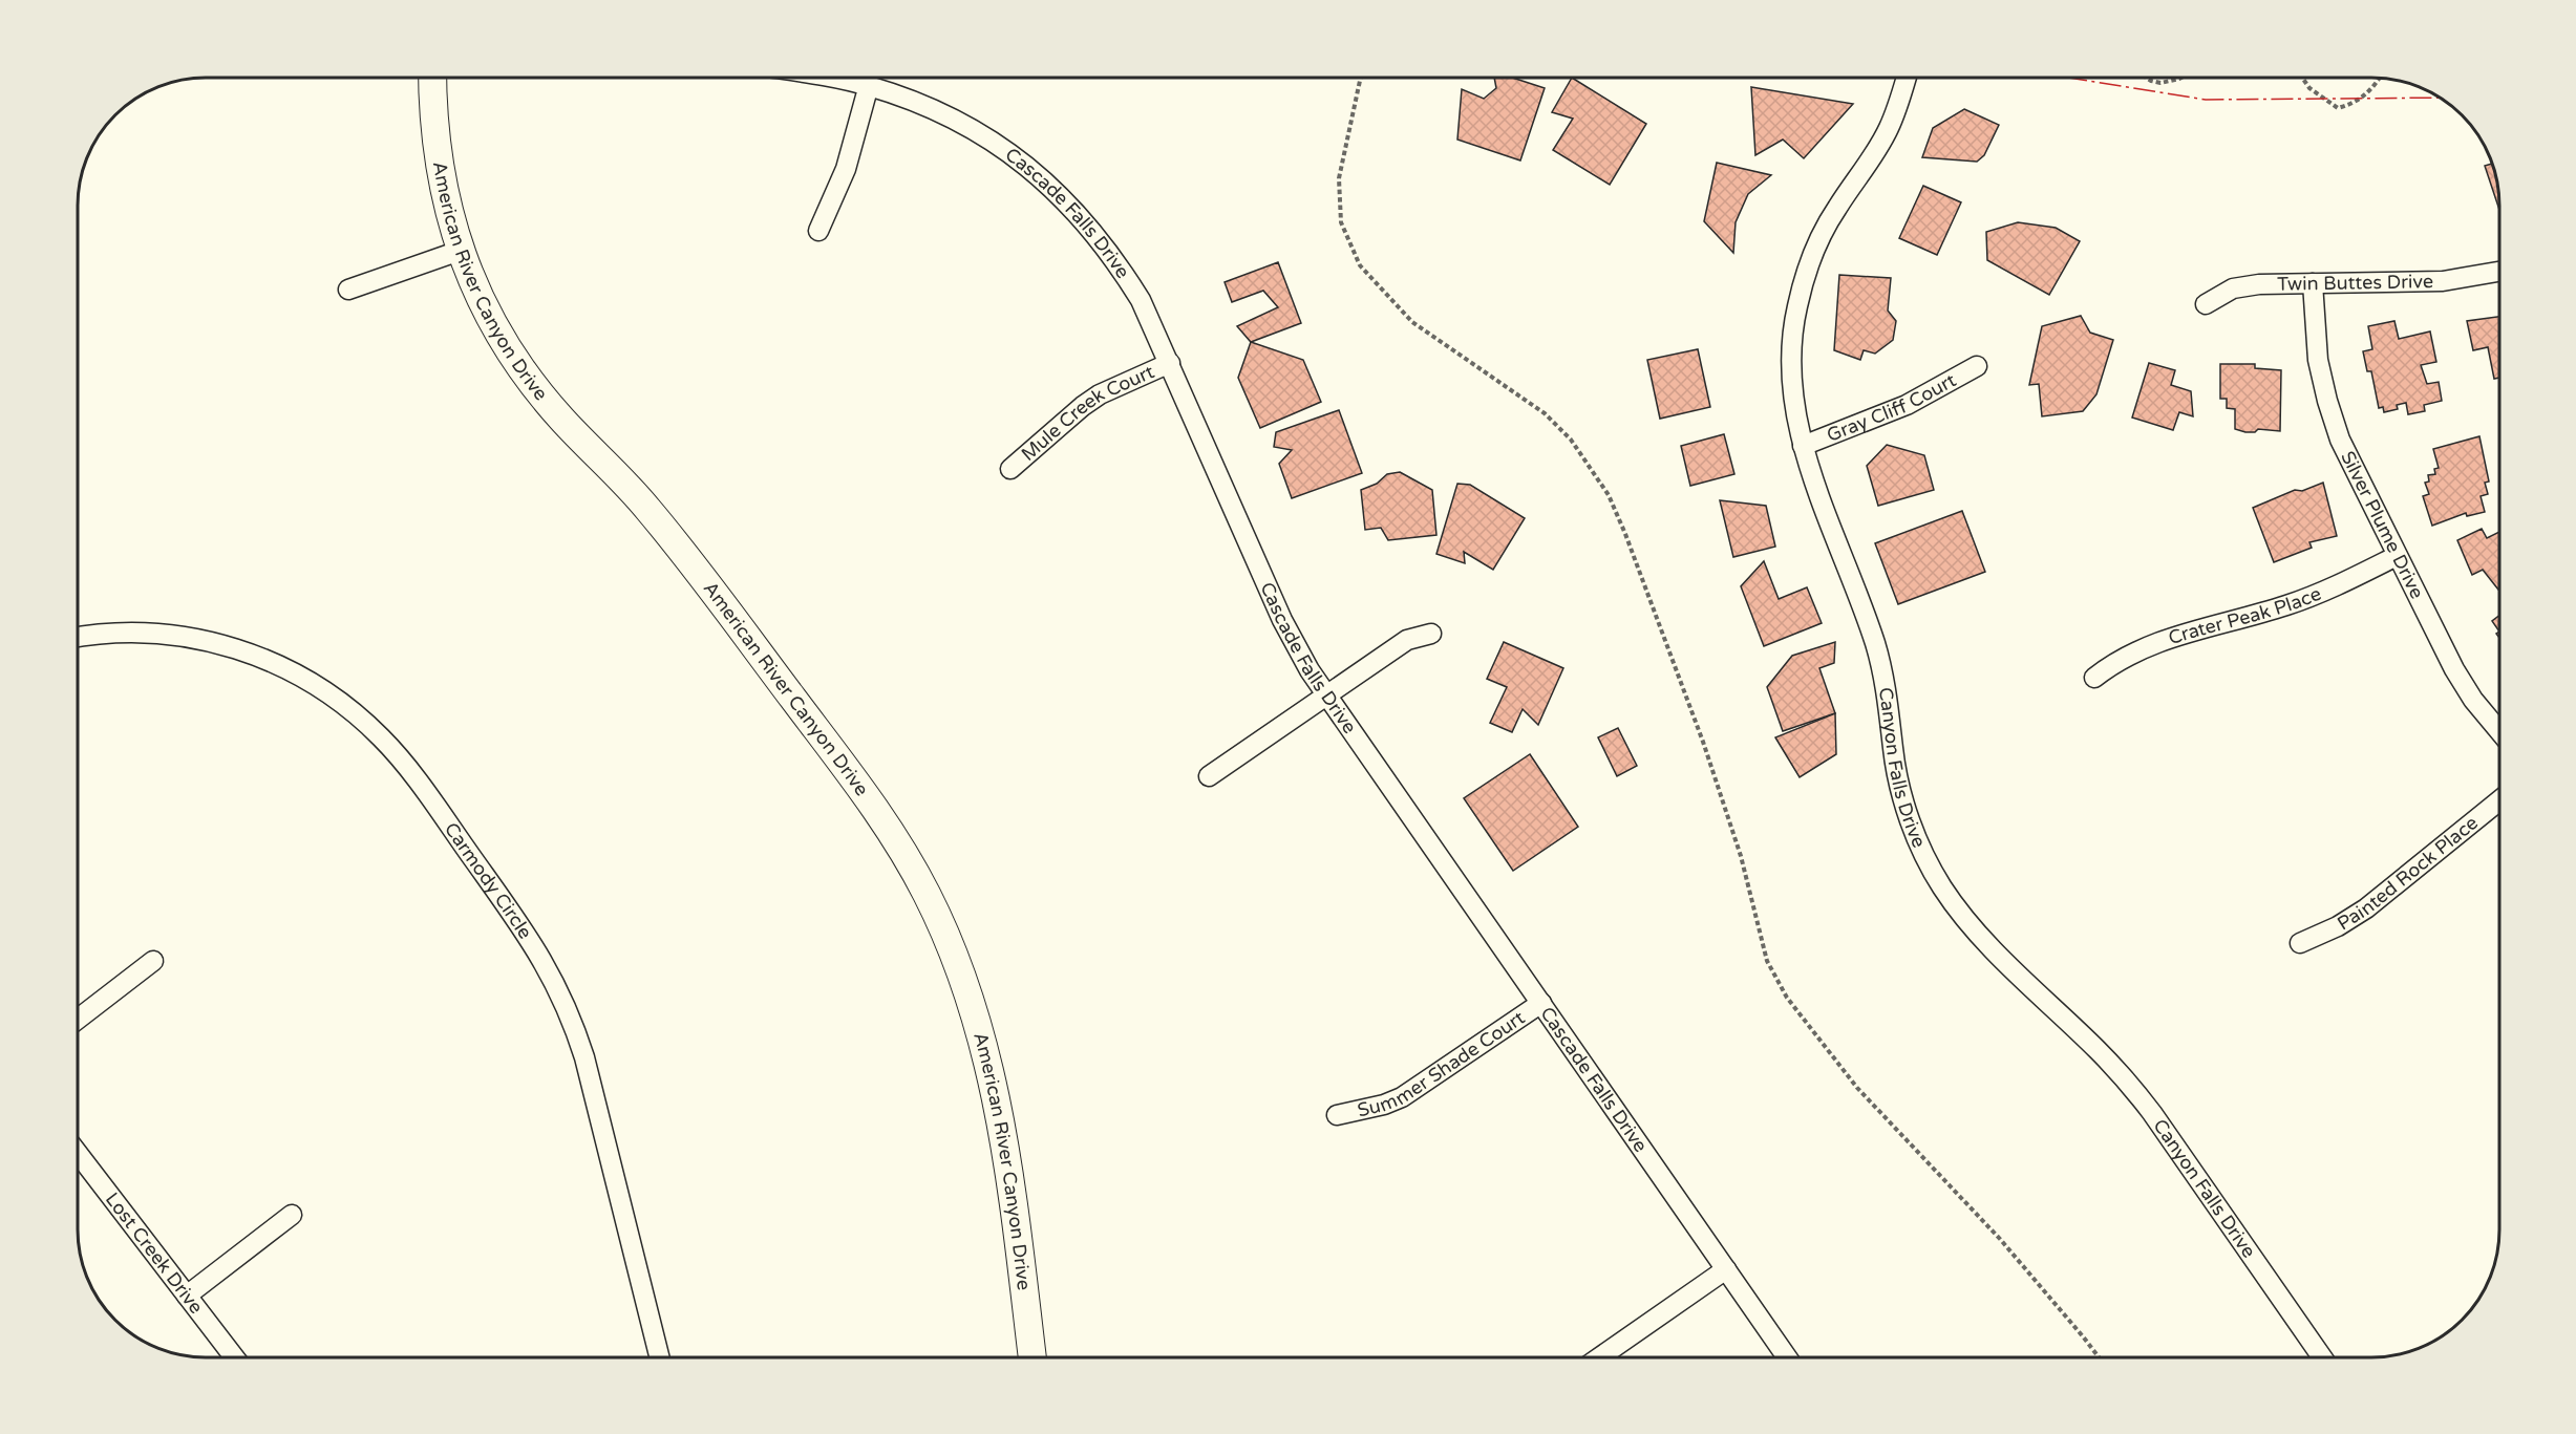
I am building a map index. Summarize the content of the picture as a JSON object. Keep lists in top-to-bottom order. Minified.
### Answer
{"streets":{"street":["Cascade Falls Drive","American River Canyon Drive","Twin Buttes Drive","Gray Cliff Court","Mule Creek Court","Silver Plume Drive","Crater Peak Place","Canyon Falls Drive","Painted Rock Place","Carmody Circle","Summer Shade Court","Lost Creek Drive"]},"crossings":[["Cascade Falls Drive","Mule Creek Court"],["Cascade Falls Drive","Summer Shade Court"],["Twin Buttes Drive","Silver Plume Drive"],["Gray Cliff Court","Canyon Falls Drive"],["Silver Plume Drive","Crater Peak Place"]]}
